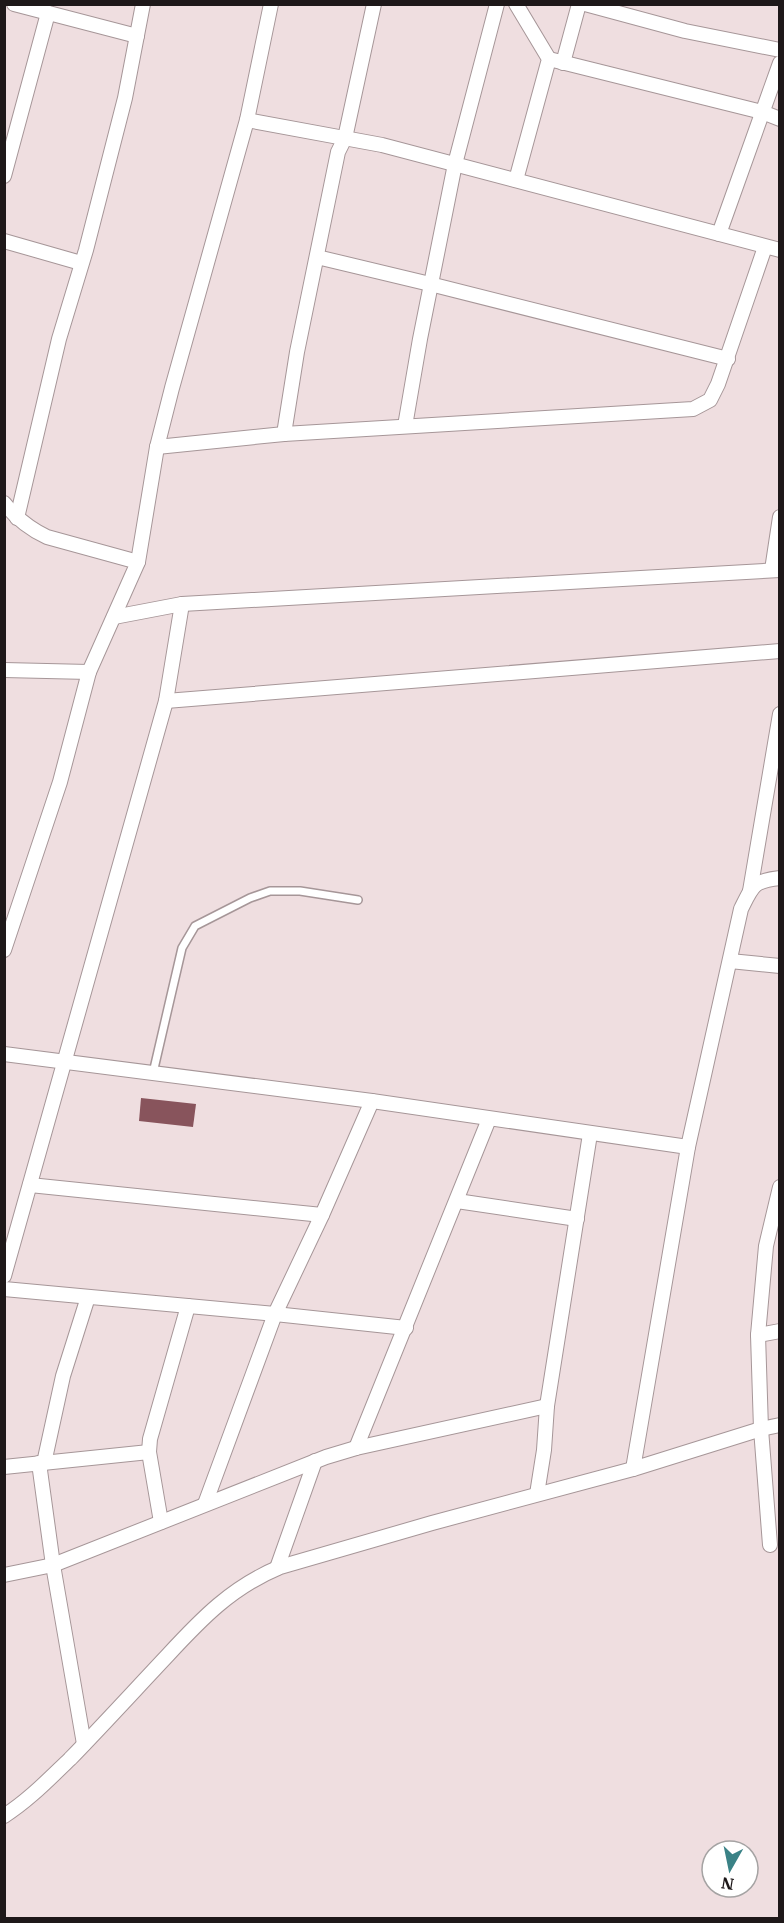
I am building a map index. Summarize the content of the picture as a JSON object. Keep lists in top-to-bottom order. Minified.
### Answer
{"north":"bottom"}
